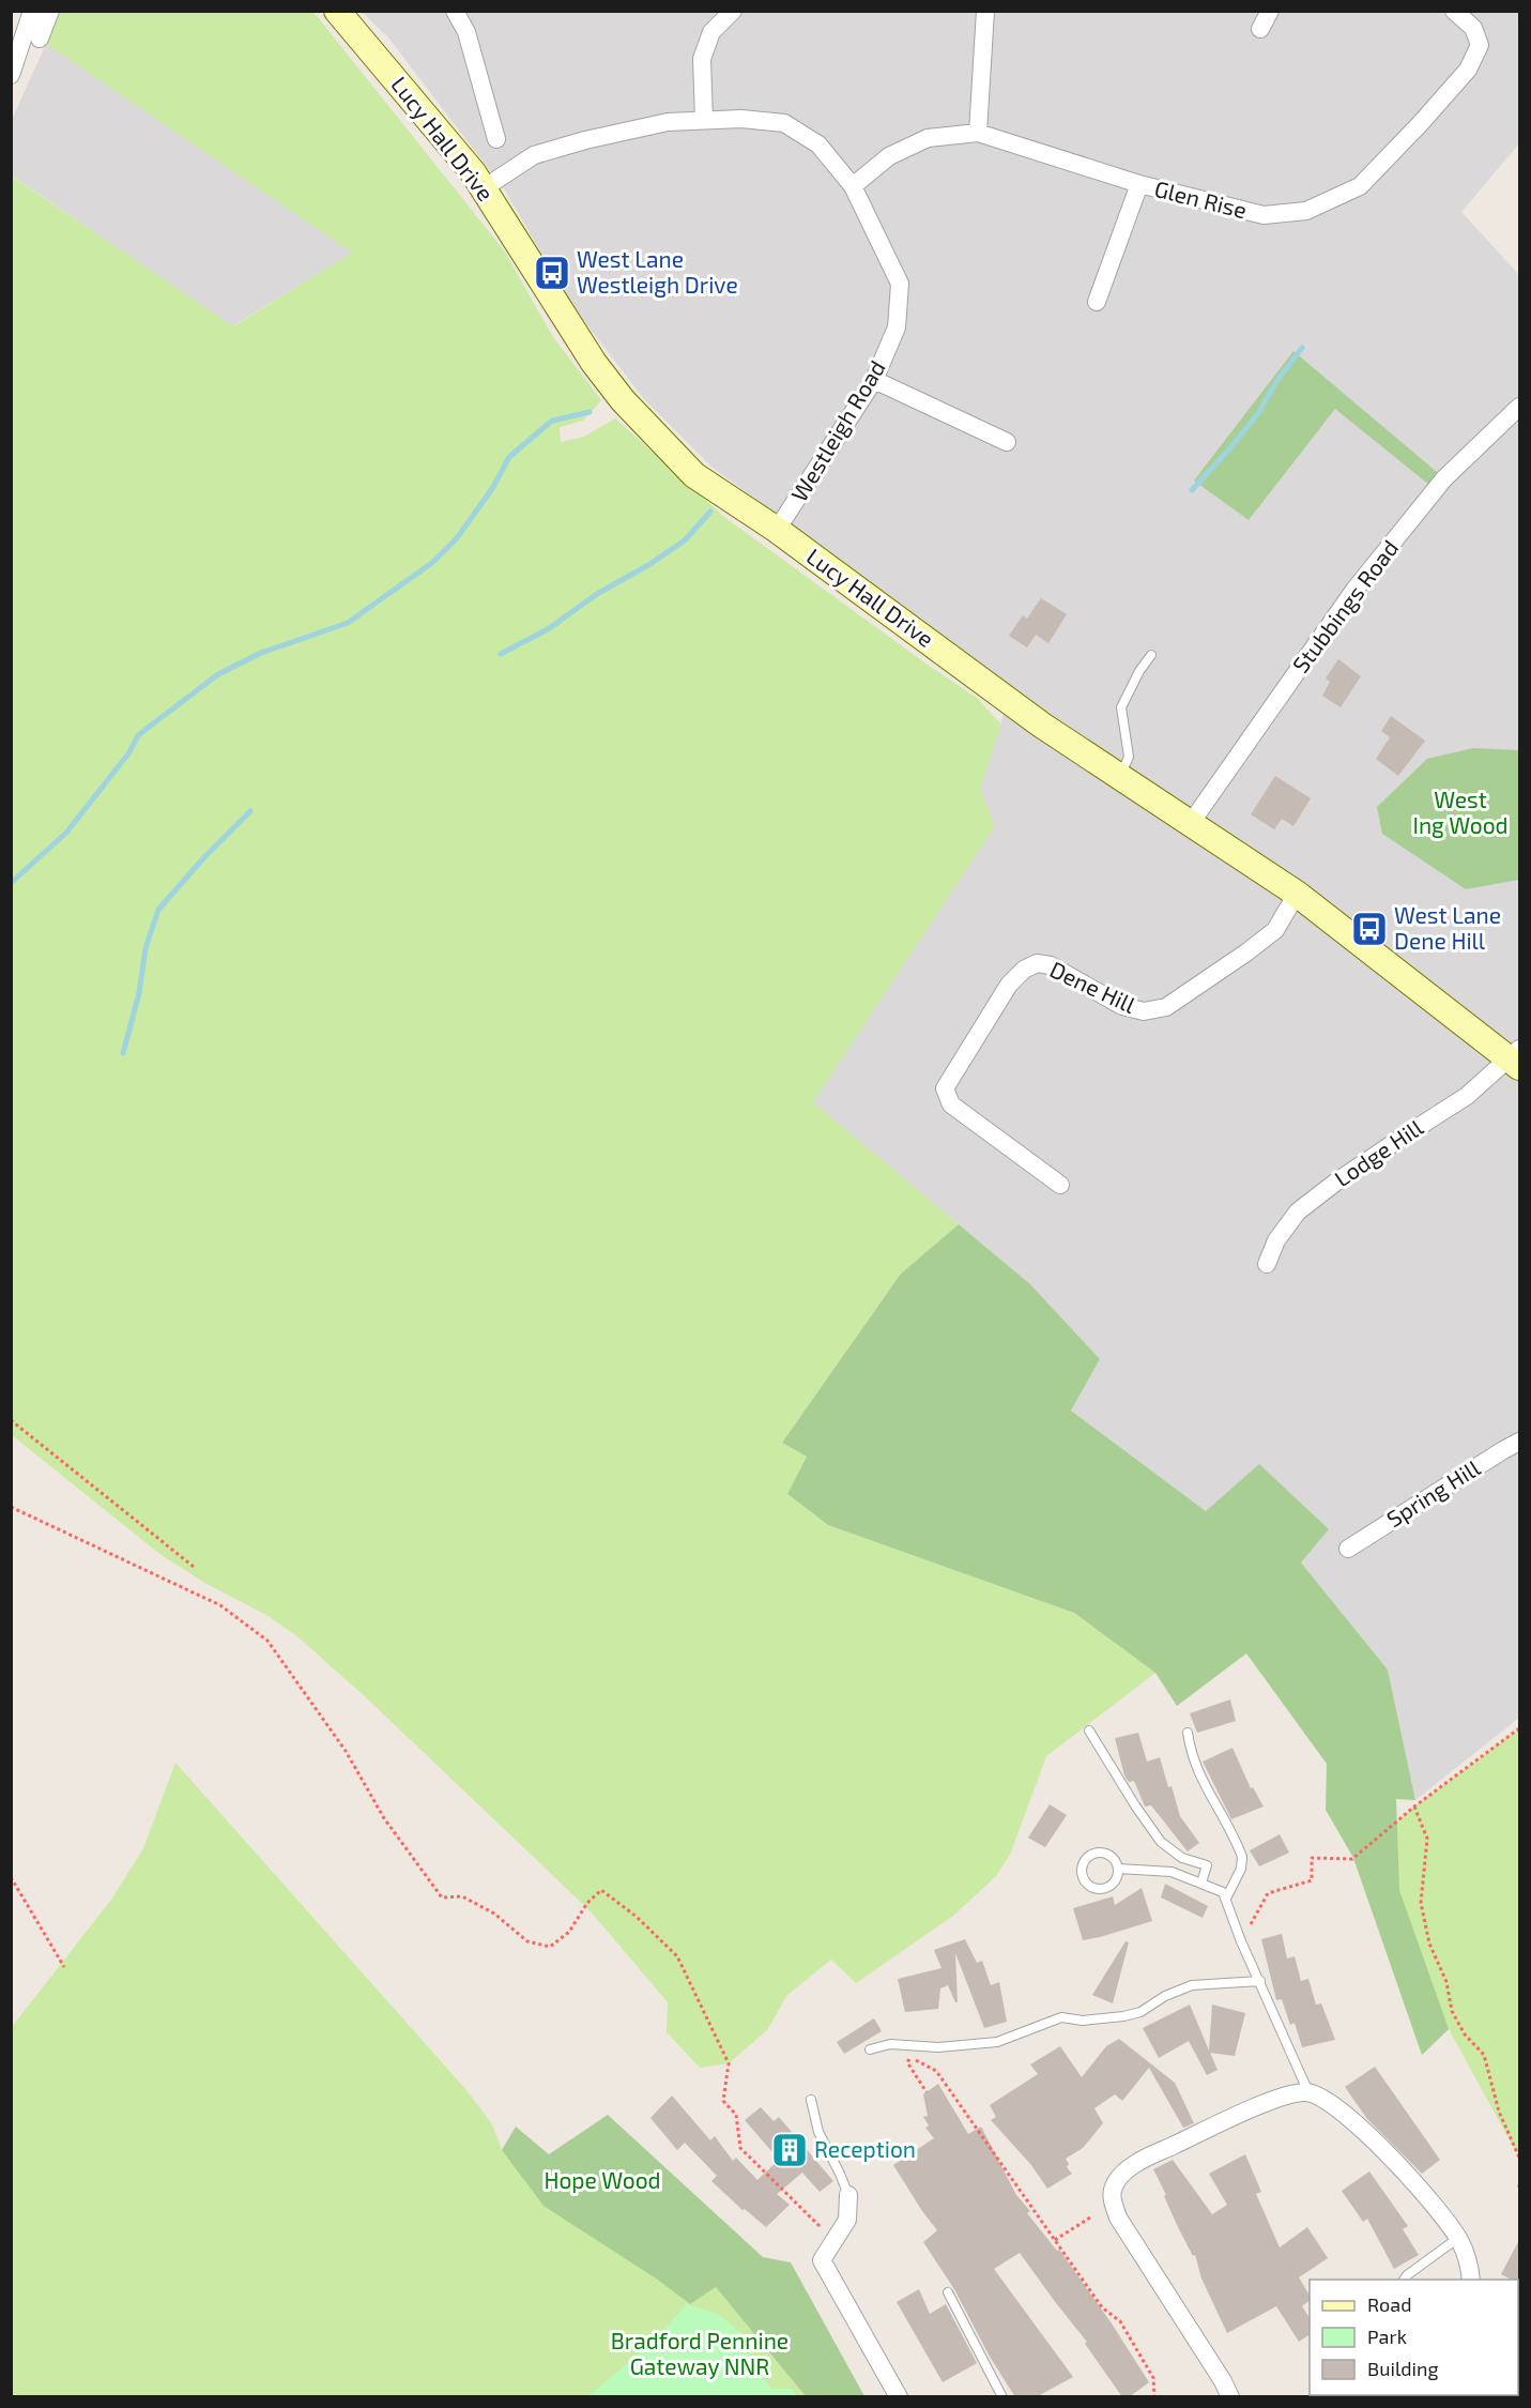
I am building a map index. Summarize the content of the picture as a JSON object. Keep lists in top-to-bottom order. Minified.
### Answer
{"streets":{"street":["Lucy Hall Drive","Glen Rise","Westleigh Road","Stubbings Road","Dene Hill","Lodge Hill","Spring Hill"]},"crossings":[["Lucy Hall Drive","Westleigh Road"],["Lucy Hall Drive","Stubbings Road"],["Lucy Hall Drive","Dene Hill"],["Lucy Hall Drive","Lodge Hill"],["Glen Rise","Westleigh Road"]],"parks":["West Ing Wood","Hope Wood","Bradford Pennine Gateway NNR"],"places":{"bus stop":["West Lane Westleigh Drive","West Lane Dene Hill"],"building":["Reception"]},"legend":["Road","Park","Building"]}
